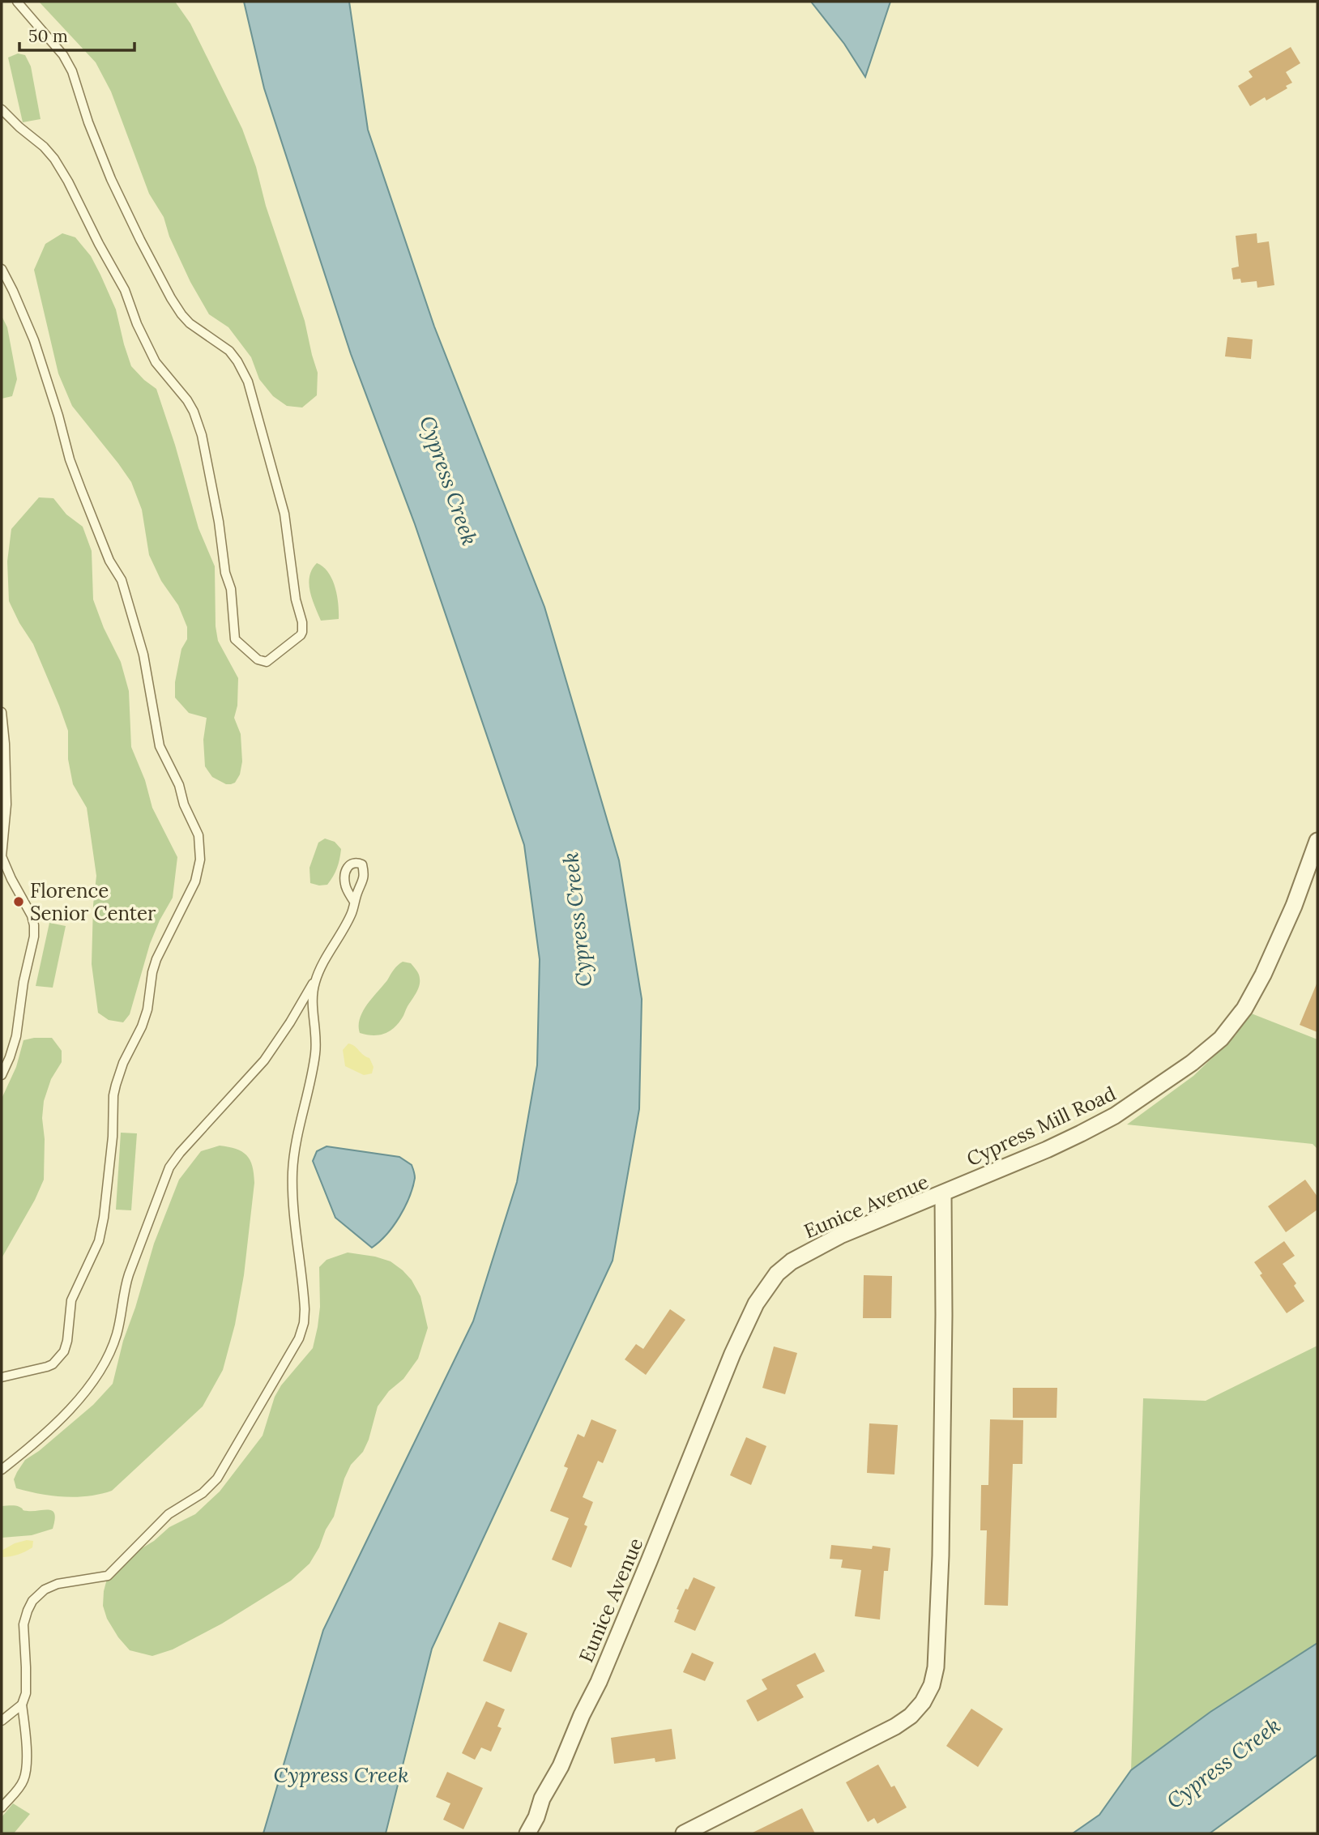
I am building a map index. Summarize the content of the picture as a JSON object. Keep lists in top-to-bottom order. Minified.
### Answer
{"streets":{"street":["Cypress Mill Road","Eunice Avenue"]},"crossings":[["Cypress Mill Road","Eunice Avenue"]],"water":["Cypress Creek"],"places":["Florence Senior Center"],"scale_bar":"50 m"}
